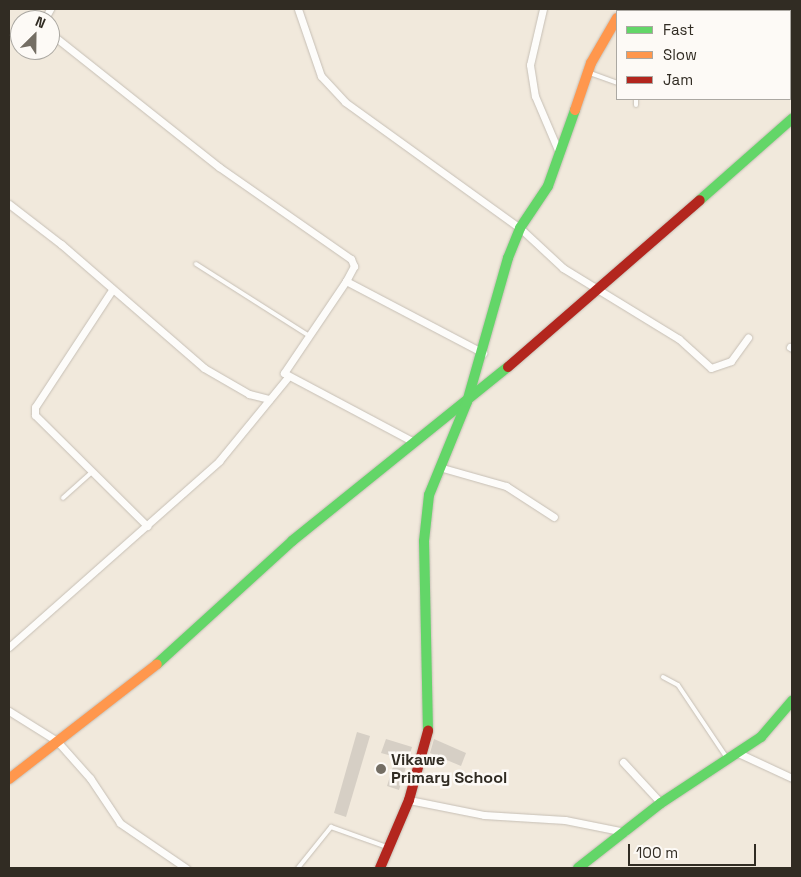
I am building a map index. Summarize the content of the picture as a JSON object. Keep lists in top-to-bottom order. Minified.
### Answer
{"places":["Vikawe Primary School"],"legend":["Fast","Slow","Jam"],"scale_bar":"100 m","north":"top right"}
